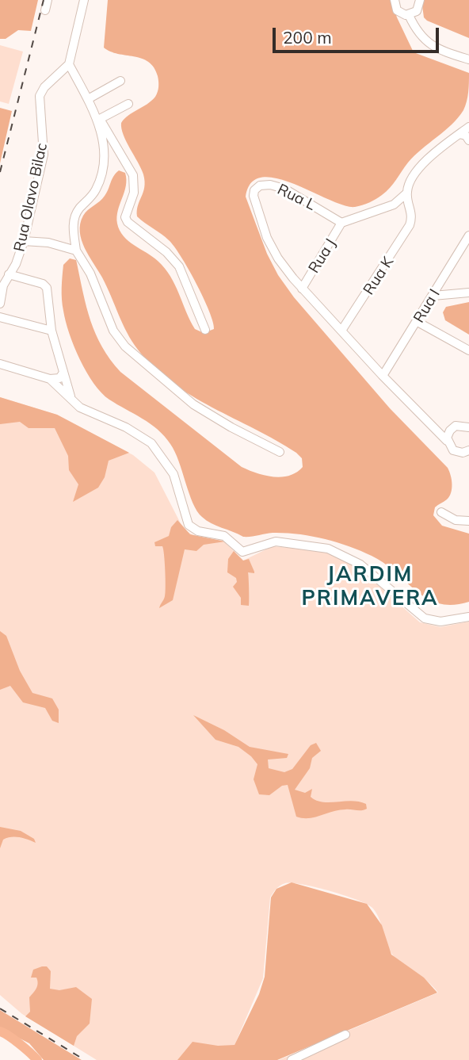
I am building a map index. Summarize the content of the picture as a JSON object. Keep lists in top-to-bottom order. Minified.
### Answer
{"streets":{"street":["Rua Olavo Bilac","Rua L","Rua J","Rua K","Rua I"]},"crossings":[["Rua L","Rua J"]],"districts":["JARDIM PRIMAVERA"],"scale_bar":"200 m"}
